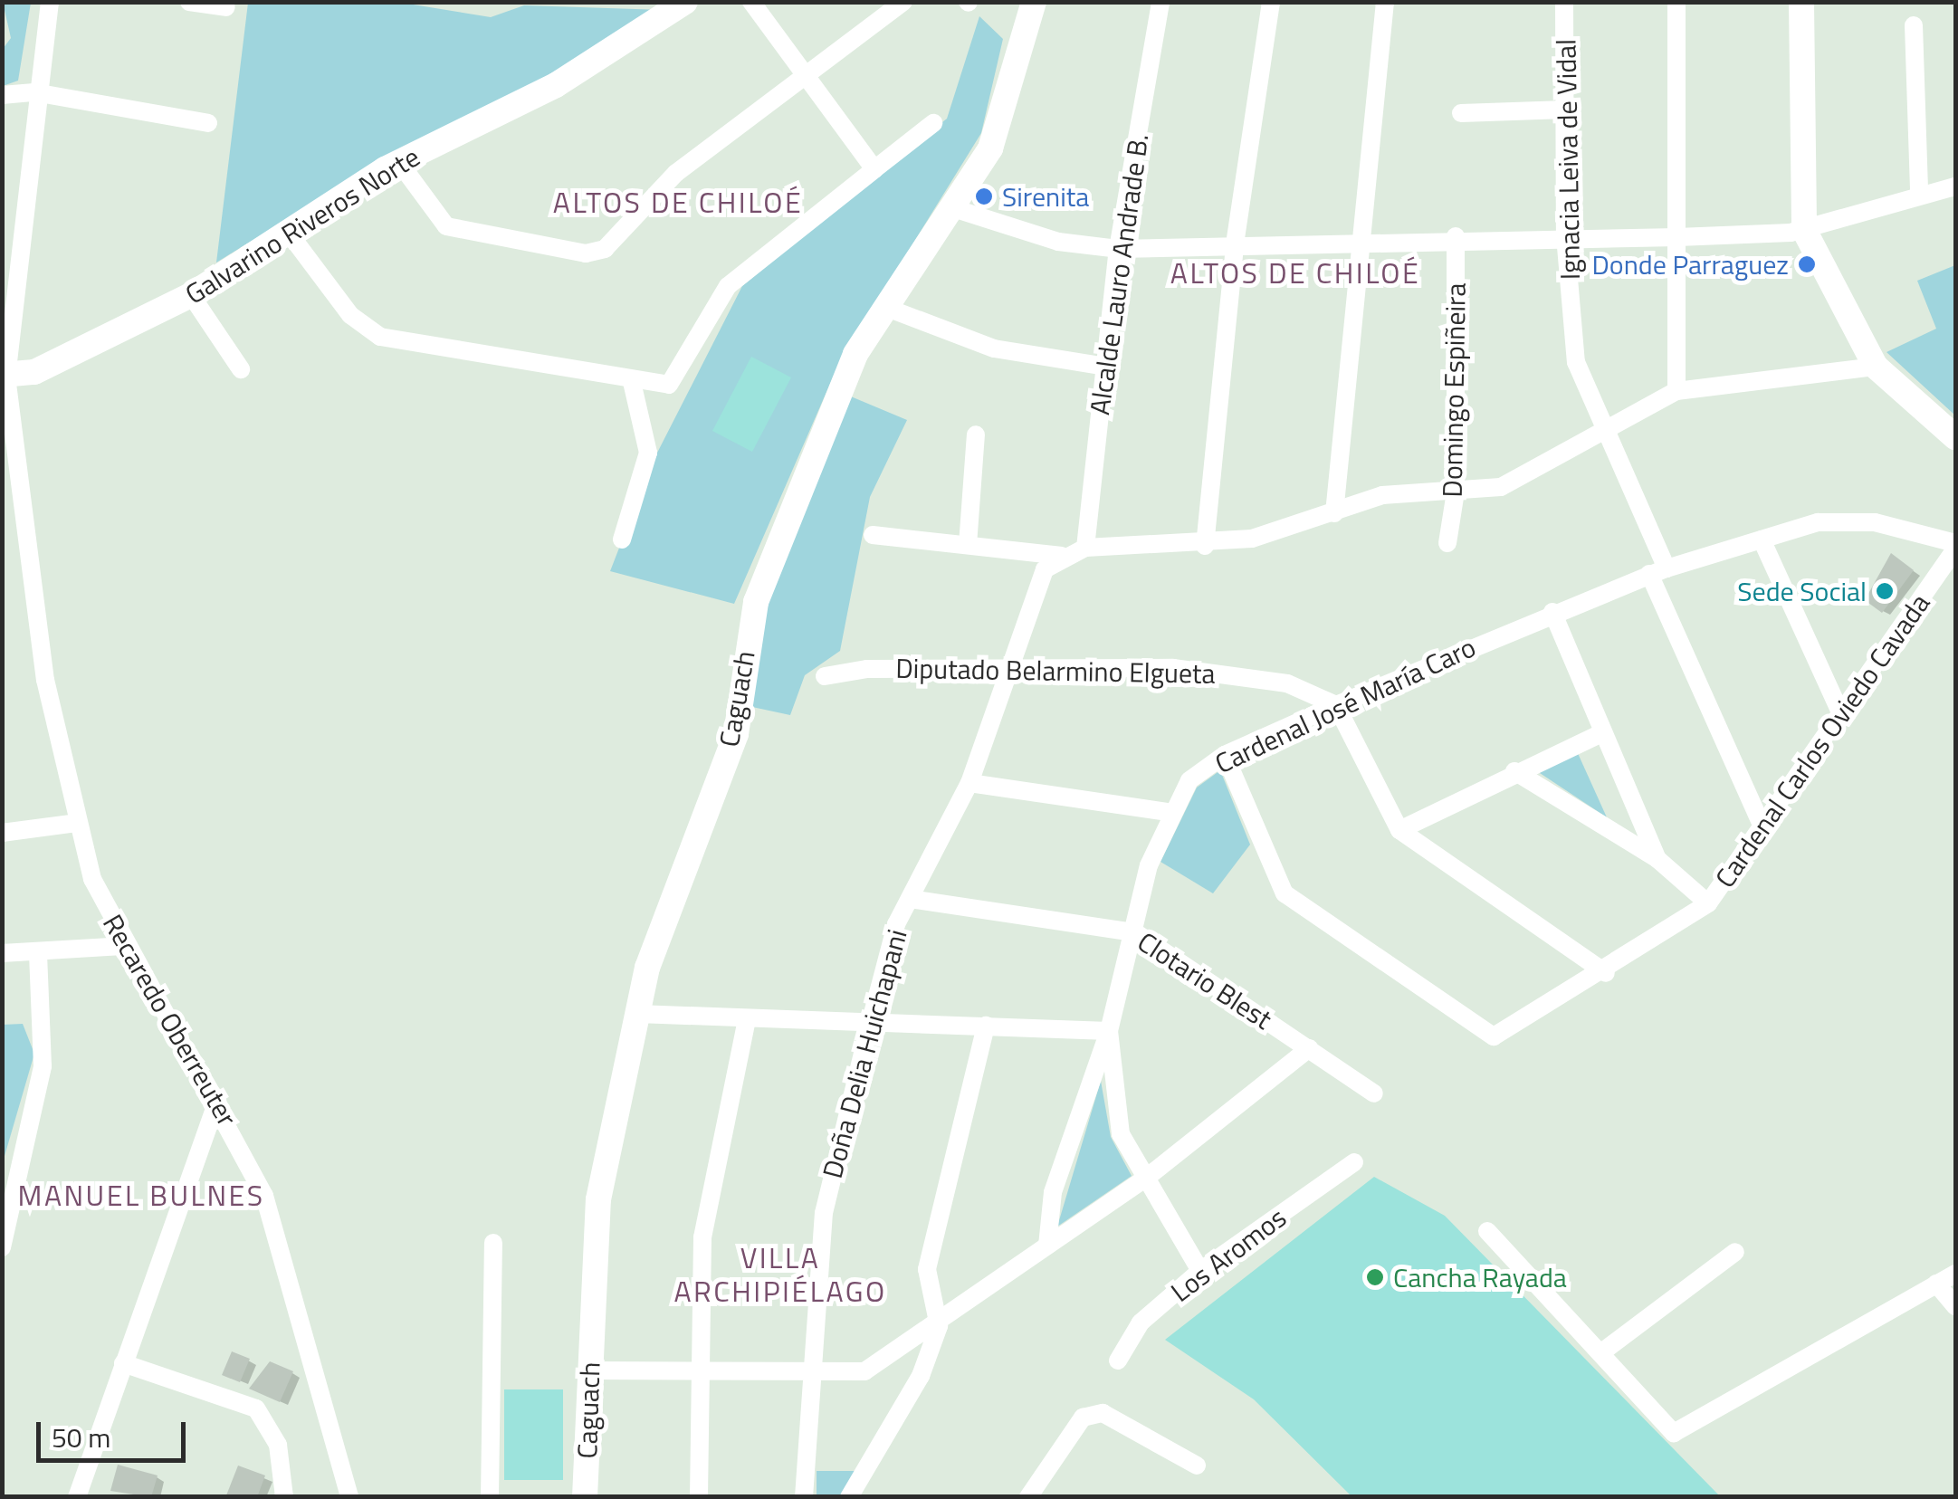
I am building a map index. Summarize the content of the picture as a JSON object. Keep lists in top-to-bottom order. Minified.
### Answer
{"streets":{"street":["Ignacia Leiva de Vidal","Galvarino Riveros Norte","Alcalde Lauro Andrade B.","Domingo Espiñeira","Diputado Belarmino Elgueta","Caguach","Cardenal José María Caro","Cardenal Carlos Oviedo Cavada","Clotario Blest","Recaredo Oberreuter","Doña Delia Huichapani","Los Aromos"]},"crossings":[["Ignacia Leiva de Vidal","Cardenal José María Caro"],["Ignacia Leiva de Vidal","Cardenal Carlos Oviedo Cavada"],["Galvarino Riveros Norte","Recaredo Oberreuter"],["Diputado Belarmino Elgueta","Cardenal José María Caro"],["Diputado Belarmino Elgueta","Doña Delia Huichapani"],["Cardenal José María Caro","Cardenal Carlos Oviedo Cavada"],["Cardenal José María Caro","Clotario Blest"],["Cardenal José María Caro","Los Aromos"],["Clotario Blest","Doña Delia Huichapani"]],"districts":["ALTOS DE CHILOÉ","ALTOS DE CHILOÉ","MANUEL BULNES","VILLA ARCHIPIÉLAGO"],"places":["Sirenita","Donde Parraguez","Sede Social","Cancha Rayada"],"scale_bar":"50 m"}
